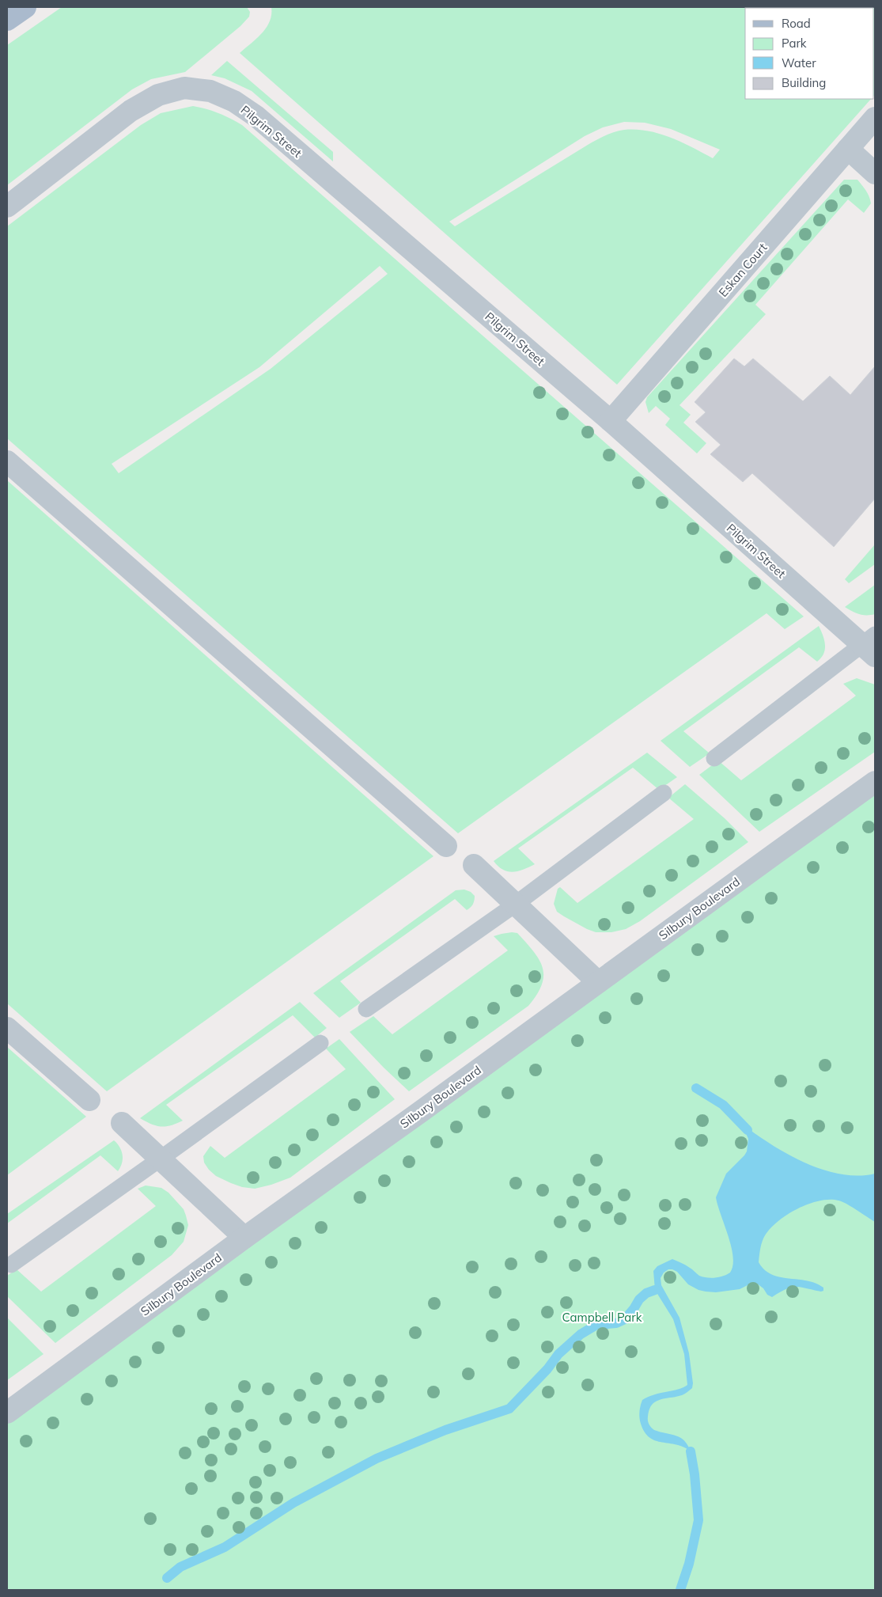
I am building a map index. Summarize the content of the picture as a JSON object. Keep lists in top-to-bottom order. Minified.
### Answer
{"streets":{"street":["Pilgrim Street","Eskan Court","Silbury Boulevard"]},"crossings":[["Pilgrim Street","Eskan Court"]],"parks":["Campbell Park"],"legend":["Road","Park","Water","Building"]}
